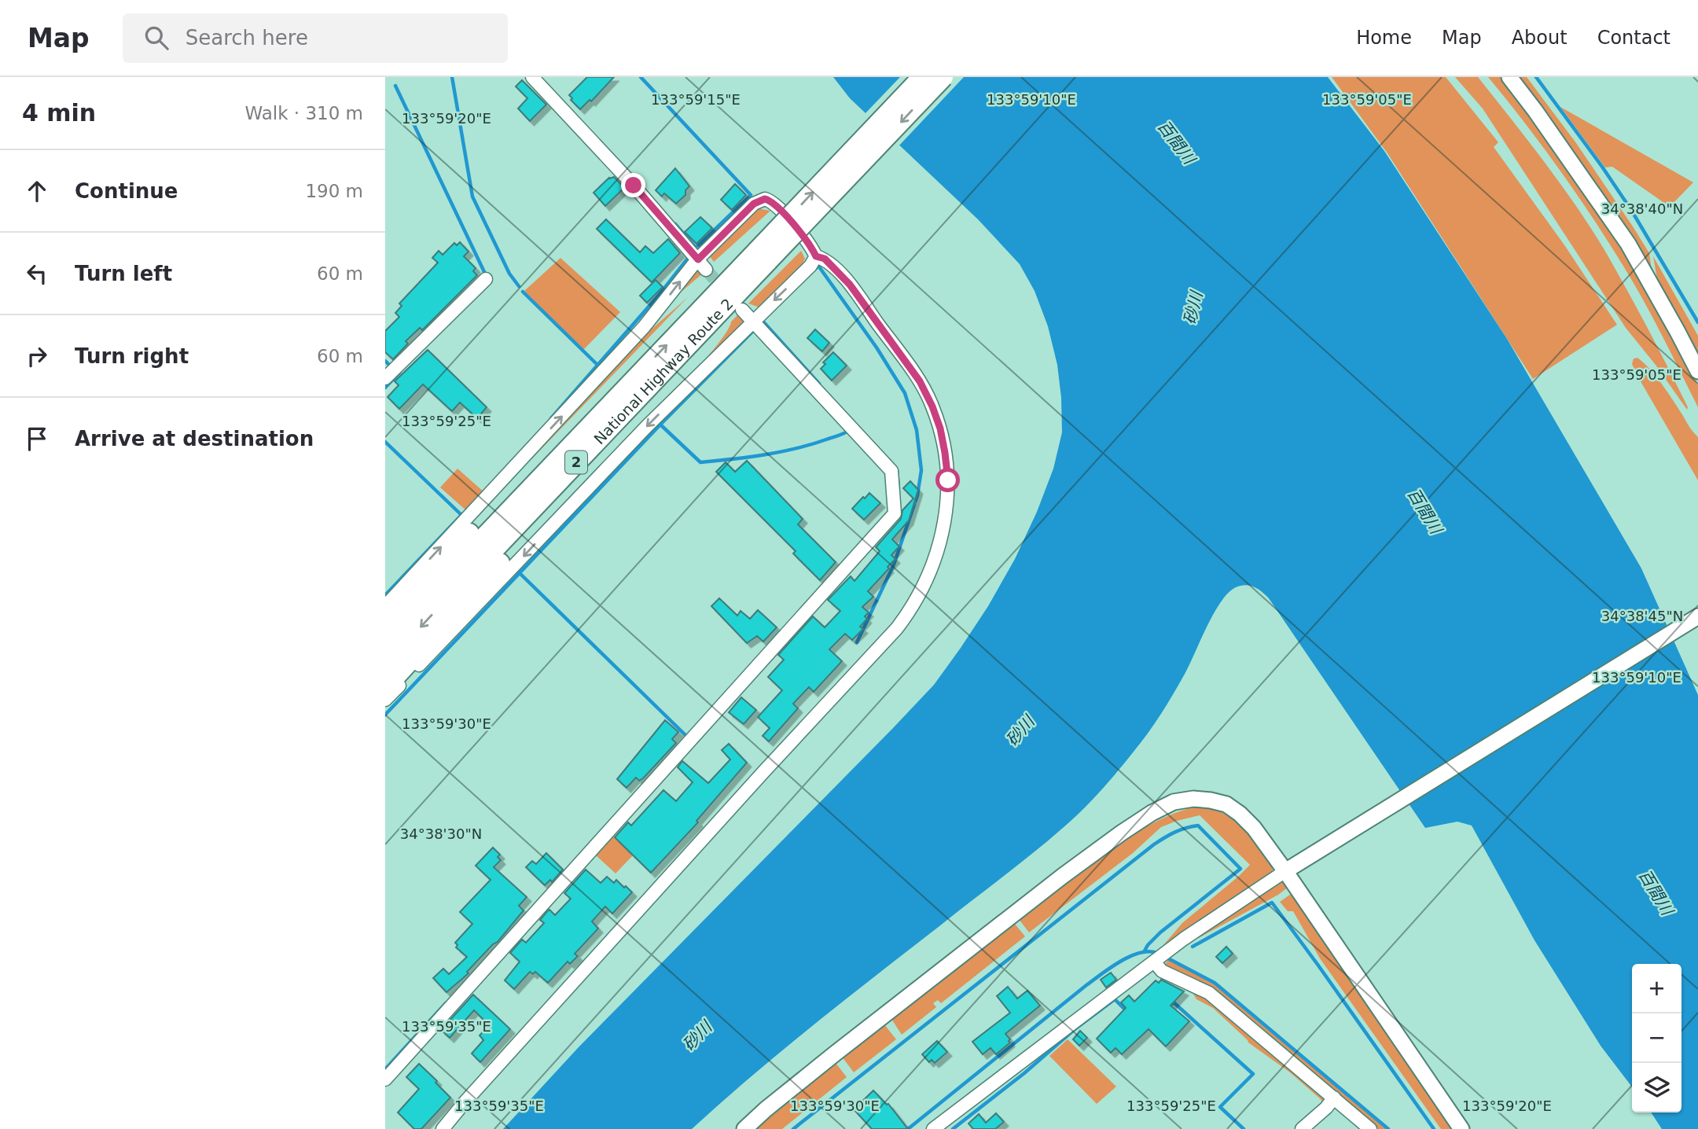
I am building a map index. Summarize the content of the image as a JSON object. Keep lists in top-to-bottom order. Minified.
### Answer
{"streets":{"highway":["National Highway Route 2","2"]},"water":["百間川","砂川"],"page":{"header":"Map","search":"Search here","nav":["Home","Map","About","Contact"],"heading":["4 min","Walk · 310 m"],"list":[["Continue","190 m"],["Turn left","60 m"],["Turn right","60 m"],"Arrive at destination"],"map_buttons":["+","−"]},"coordinates":["133°59'05\"E","133°59'15\"E","133°59'10\"E","133°59'20\"E","34°38'40\"N","133°59'25\"E","34°38'45\"N","133°59'30\"E","34°38'30\"N","133°59'35\"E"]}
